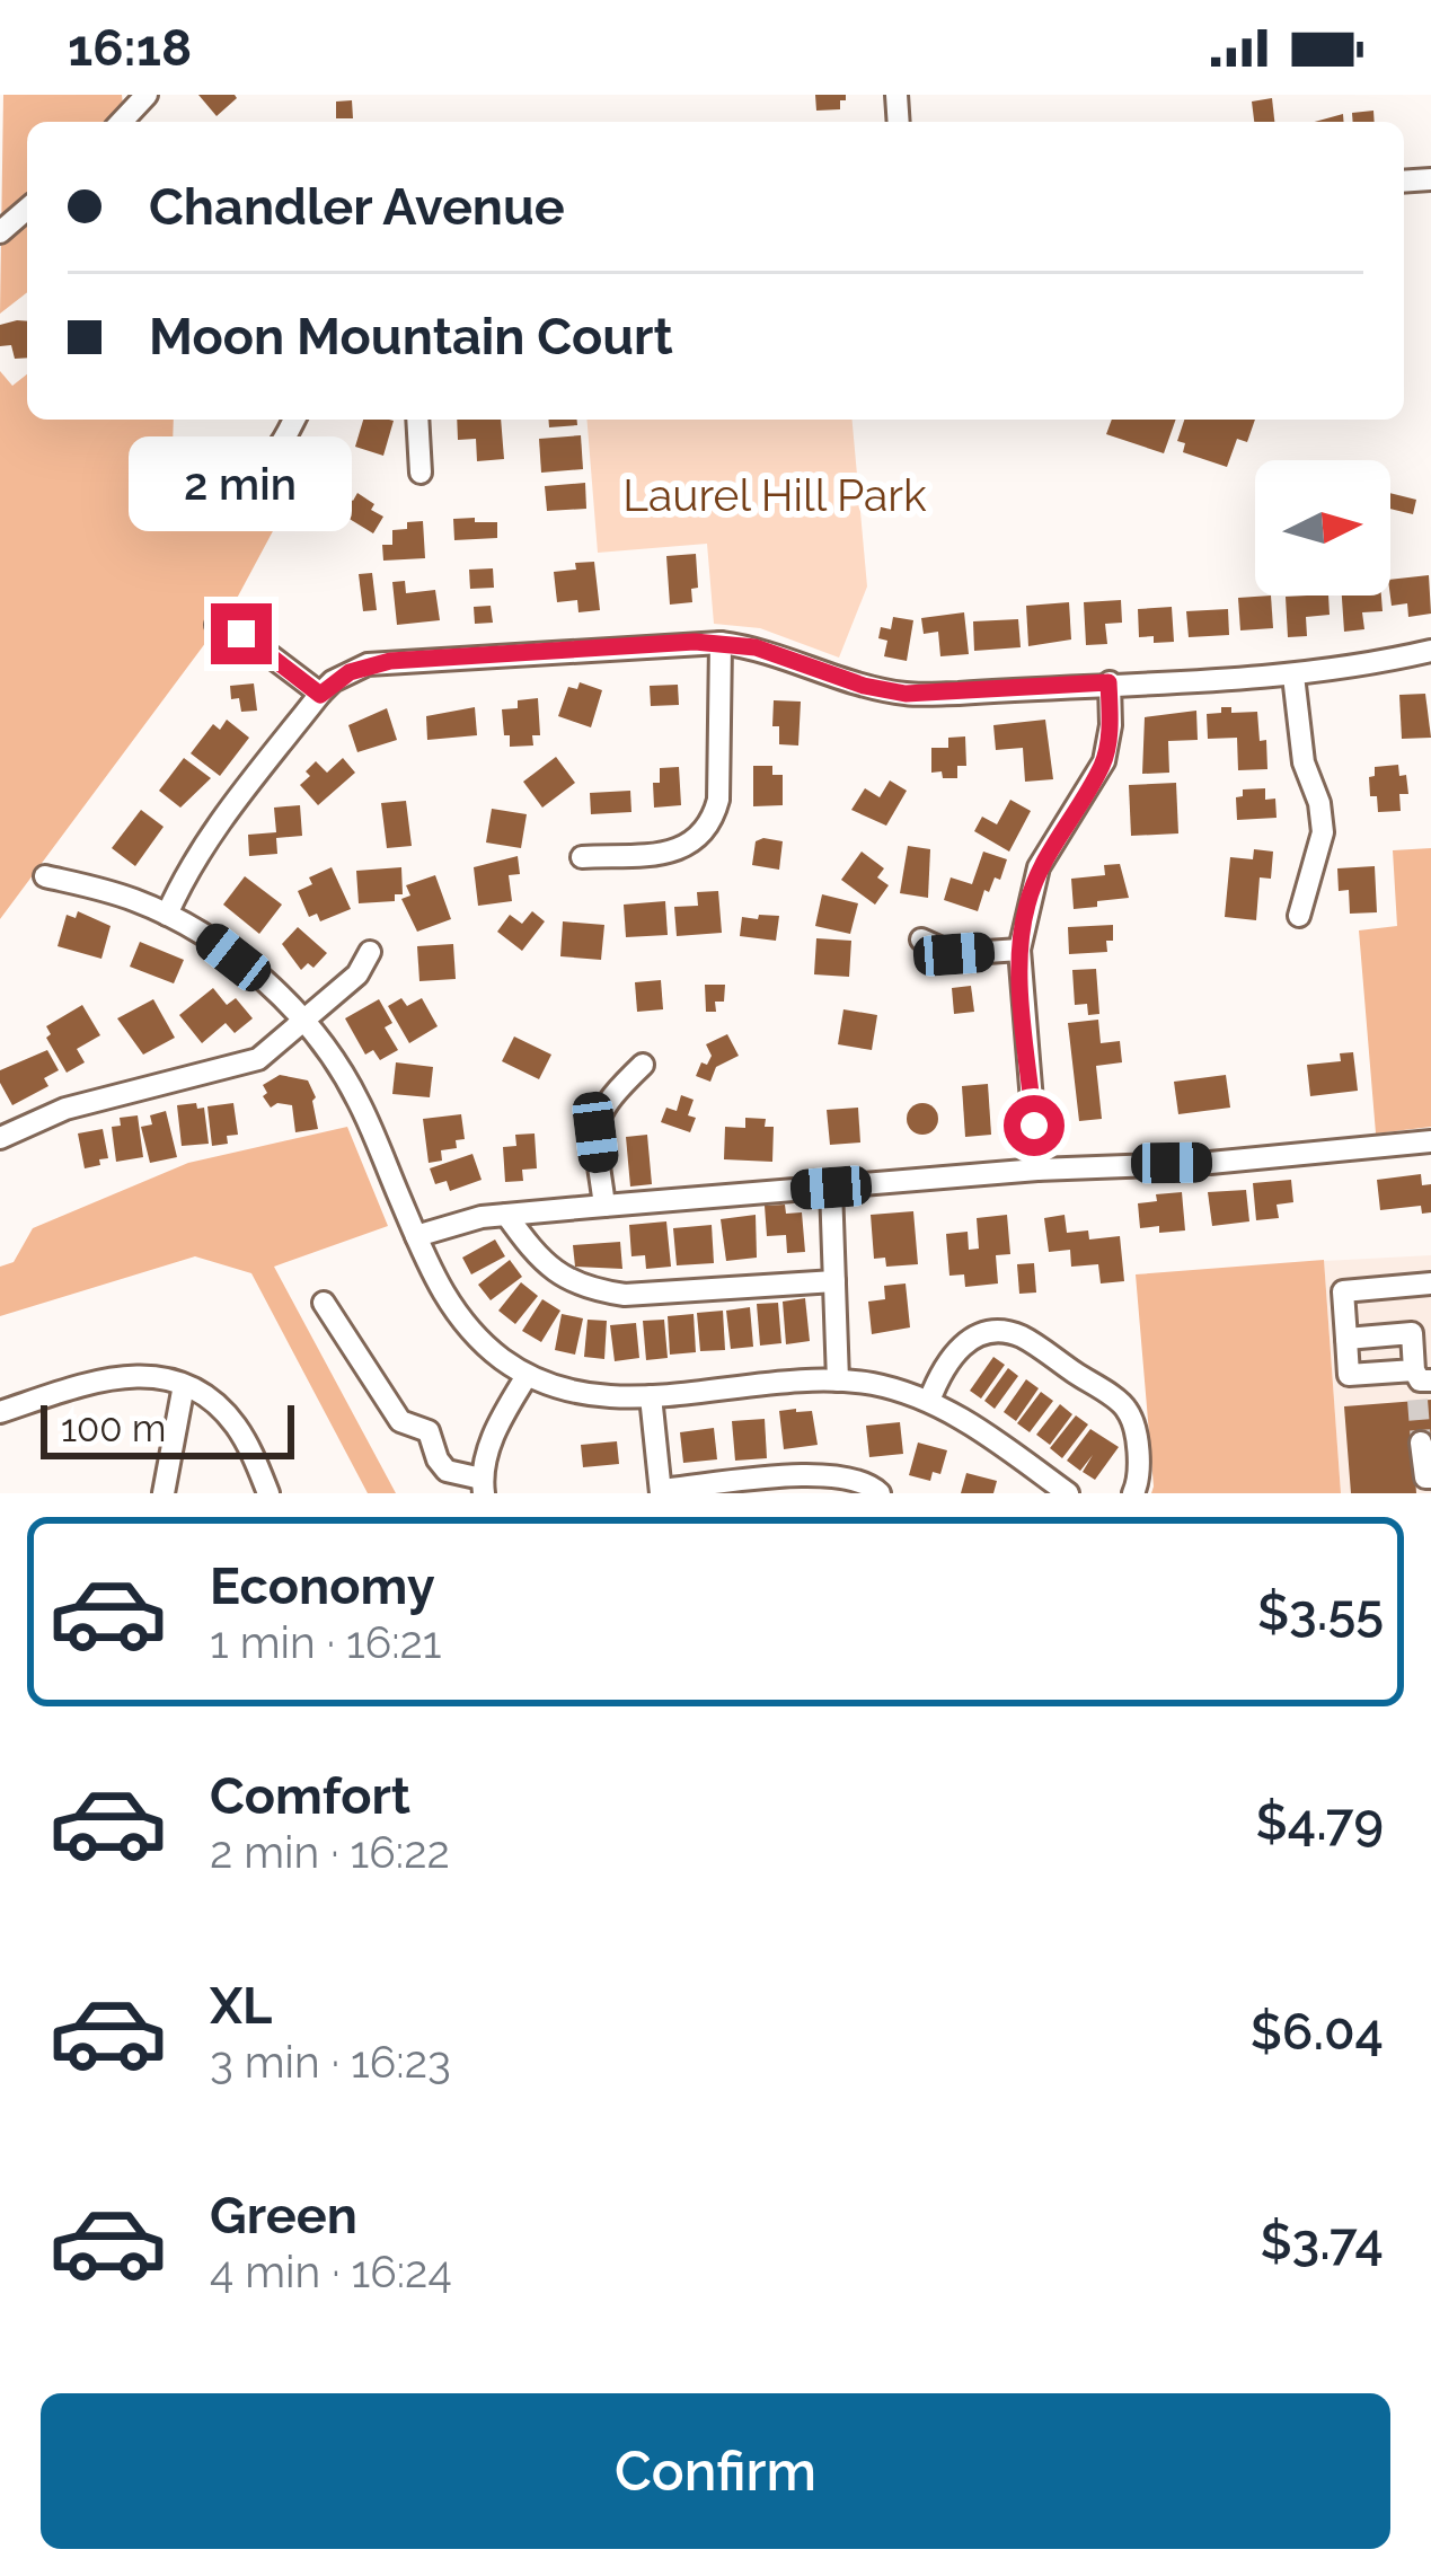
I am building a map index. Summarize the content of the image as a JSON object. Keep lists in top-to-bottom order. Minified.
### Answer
{"parks":["Laurel Hill Park"],"scale_bar":"100 m","north":"right","page":{"status":"16:18","banner":["Chandler Avenue","Moon Mountain Court"],"bubble":"2 min","scale":"100 m","list":[{"name":"Economy","note":"1 min · 16:21","value":"$3.55"},{"name":"Comfort","note":"2 min · 16:22","value":"$4.79"},{"name":"XL","note":"3 min · 16:23","value":"$6.04"},{"name":"Green","note":"4 min · 16:24","value":"$3.74"}],"buttons":"Confirm"}}
